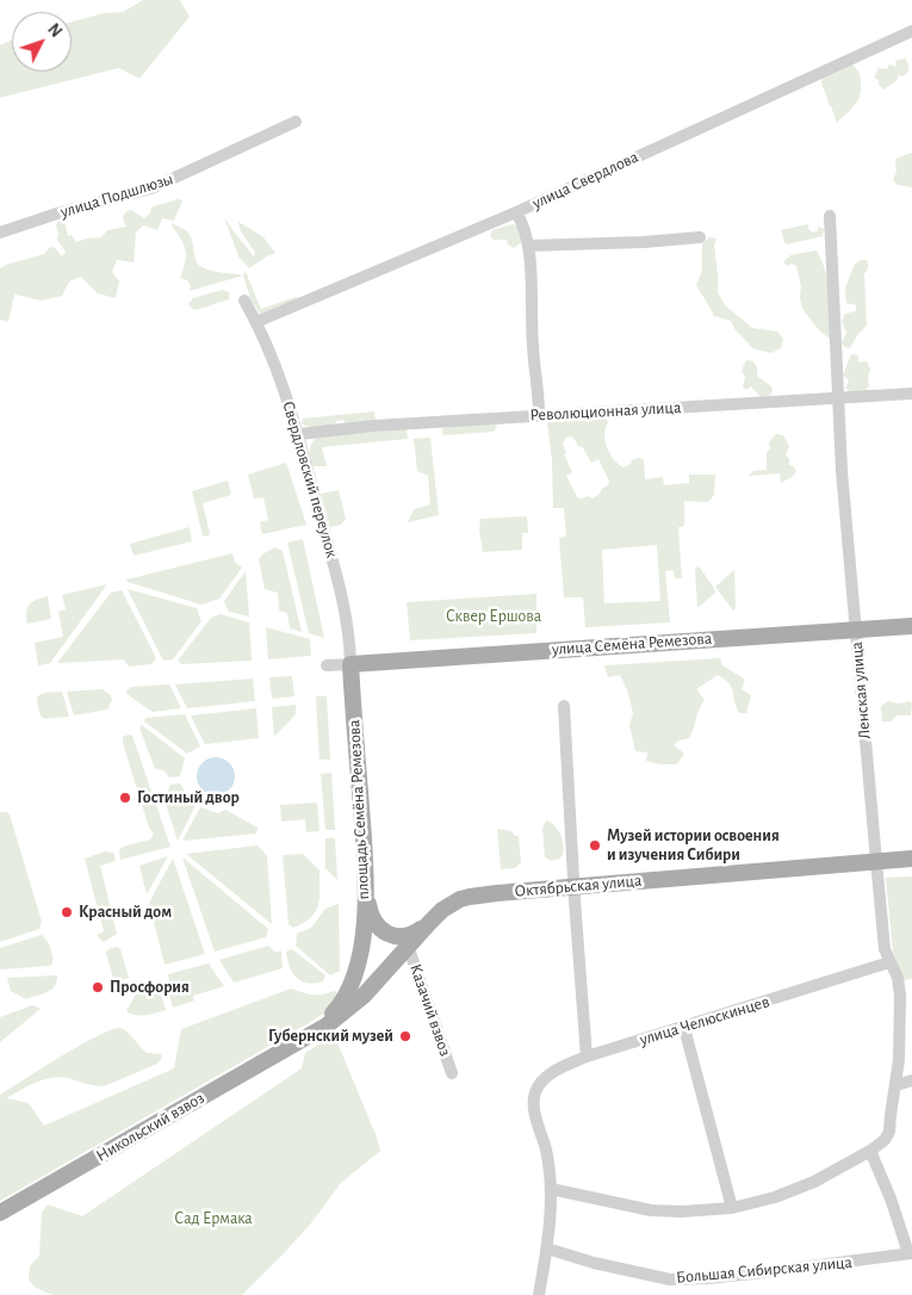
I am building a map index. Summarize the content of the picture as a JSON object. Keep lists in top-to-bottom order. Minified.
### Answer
{"streets":{"main road":["улица Семёна Ремезова","площадь Семёна Ремезова","Октябрьская улица","Никольский взвоз"],"street":["улица Свердлова","улица Подшлюзы","Революционная улица","Свердловский переулок","Ленская улица","Казачий взвоз","улица Челюскинцев","Большая Сибирская улица"]},"crossings":[["улица Свердлова","Свердловский переулок"],["Революционная улица","Свердловский переулок"],["Революционная улица","Ленская улица"],["Свердловский переулок","улица Семёна Ремезова"],["Свердловский переулок","площадь Семёна Ремезова"],["улица Семёна Ремезова","Ленская улица"],["улица Семёна Ремезова","площадь Семёна Ремезова"],["Ленская улица","Октябрьская улица"],["Ленская улица","улица Челюскинцев"],["площадь Семёна Ремезова","Октябрьская улица"],["площадь Семёна Ремезова","Никольский взвоз"],["Октябрьская улица","Казачий взвоз"],["Октябрьская улица","Никольский взвоз"]],"parks":["Сквер Ершова","Сад Ермака"],"places":["Гостиный двор","Музей истории освоения и изучения Сибири","Красный дом","Просфория","Губернский музей"],"north":"top right"}
